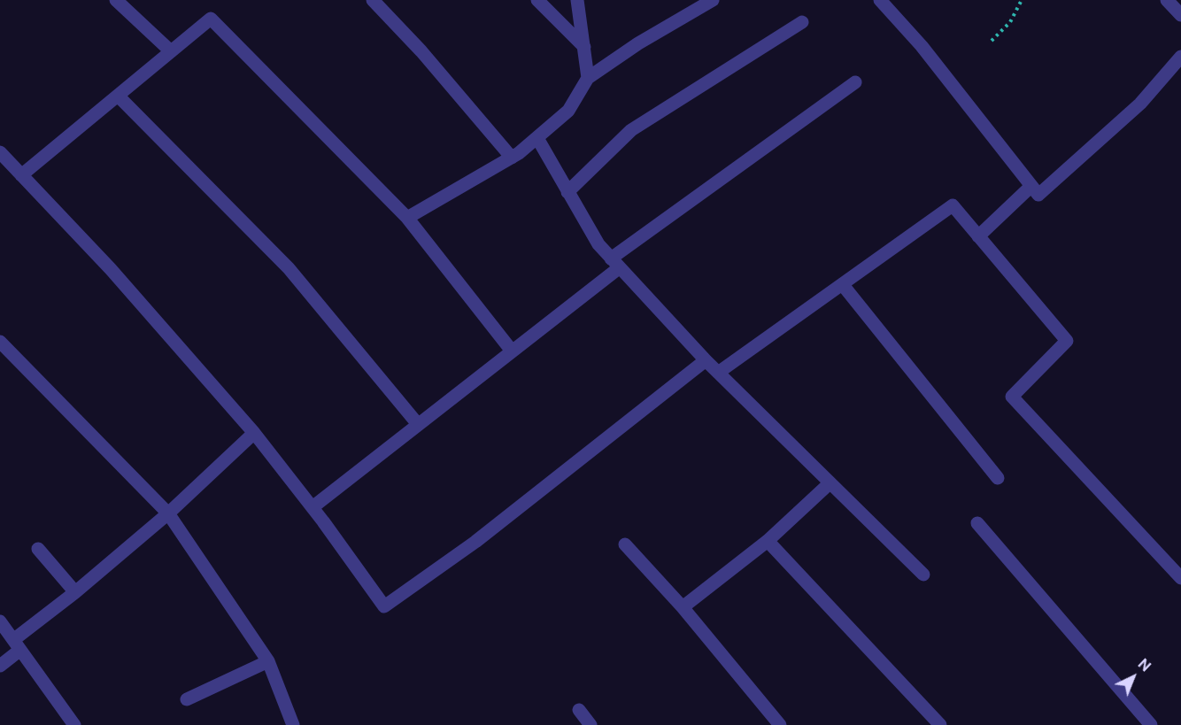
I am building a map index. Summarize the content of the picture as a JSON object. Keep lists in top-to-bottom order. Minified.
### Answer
{"north":"top right"}
